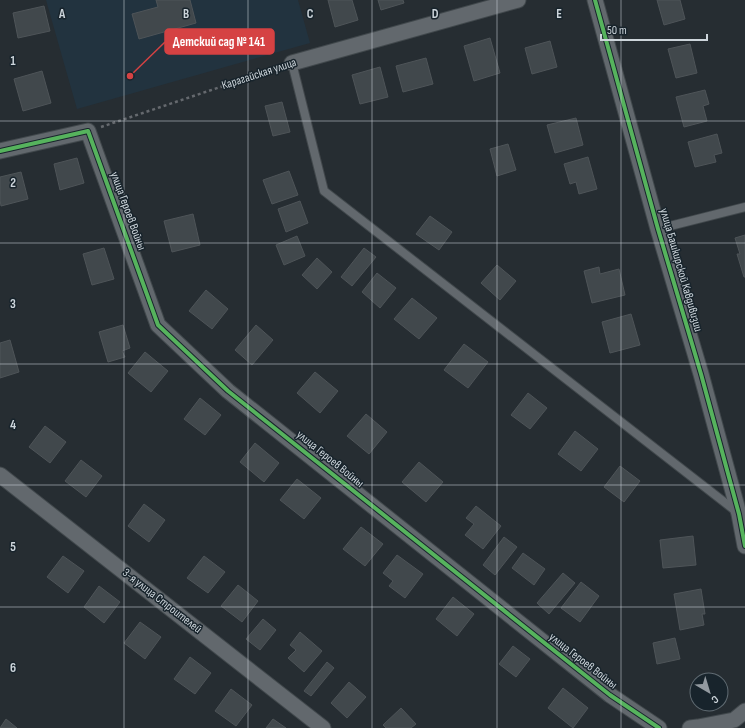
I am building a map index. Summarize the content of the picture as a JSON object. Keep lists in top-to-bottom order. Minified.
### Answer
{"streets":{"street":["Карагайская улица","улица Героев Войны","улица Башкирской Кавдивизии","3-я улица Строителей"]},"crossings":[["Карагайская улица","улица Героев Войны"]],"places":["Детский сад № 141"],"scale_bar":"50 m","north":"bottom right","grid":{"columns":["A","B","C","D","E"],"rows":["1","2","3","4","5","6"]}}
